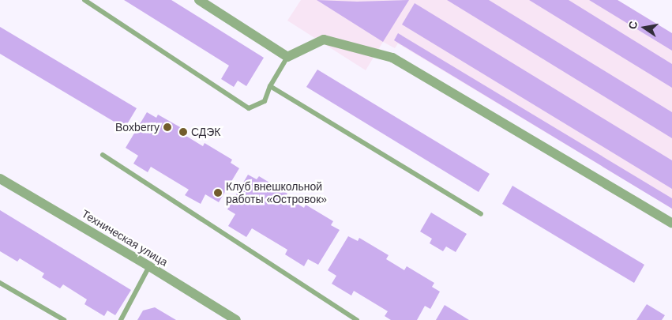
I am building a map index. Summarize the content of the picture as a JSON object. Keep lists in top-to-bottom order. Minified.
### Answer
{"streets":{"street":["Техническая улица"]},"places":["Boxberry","СДЭК","Клуб внешкольной работы «Островок»"],"north":"left"}
